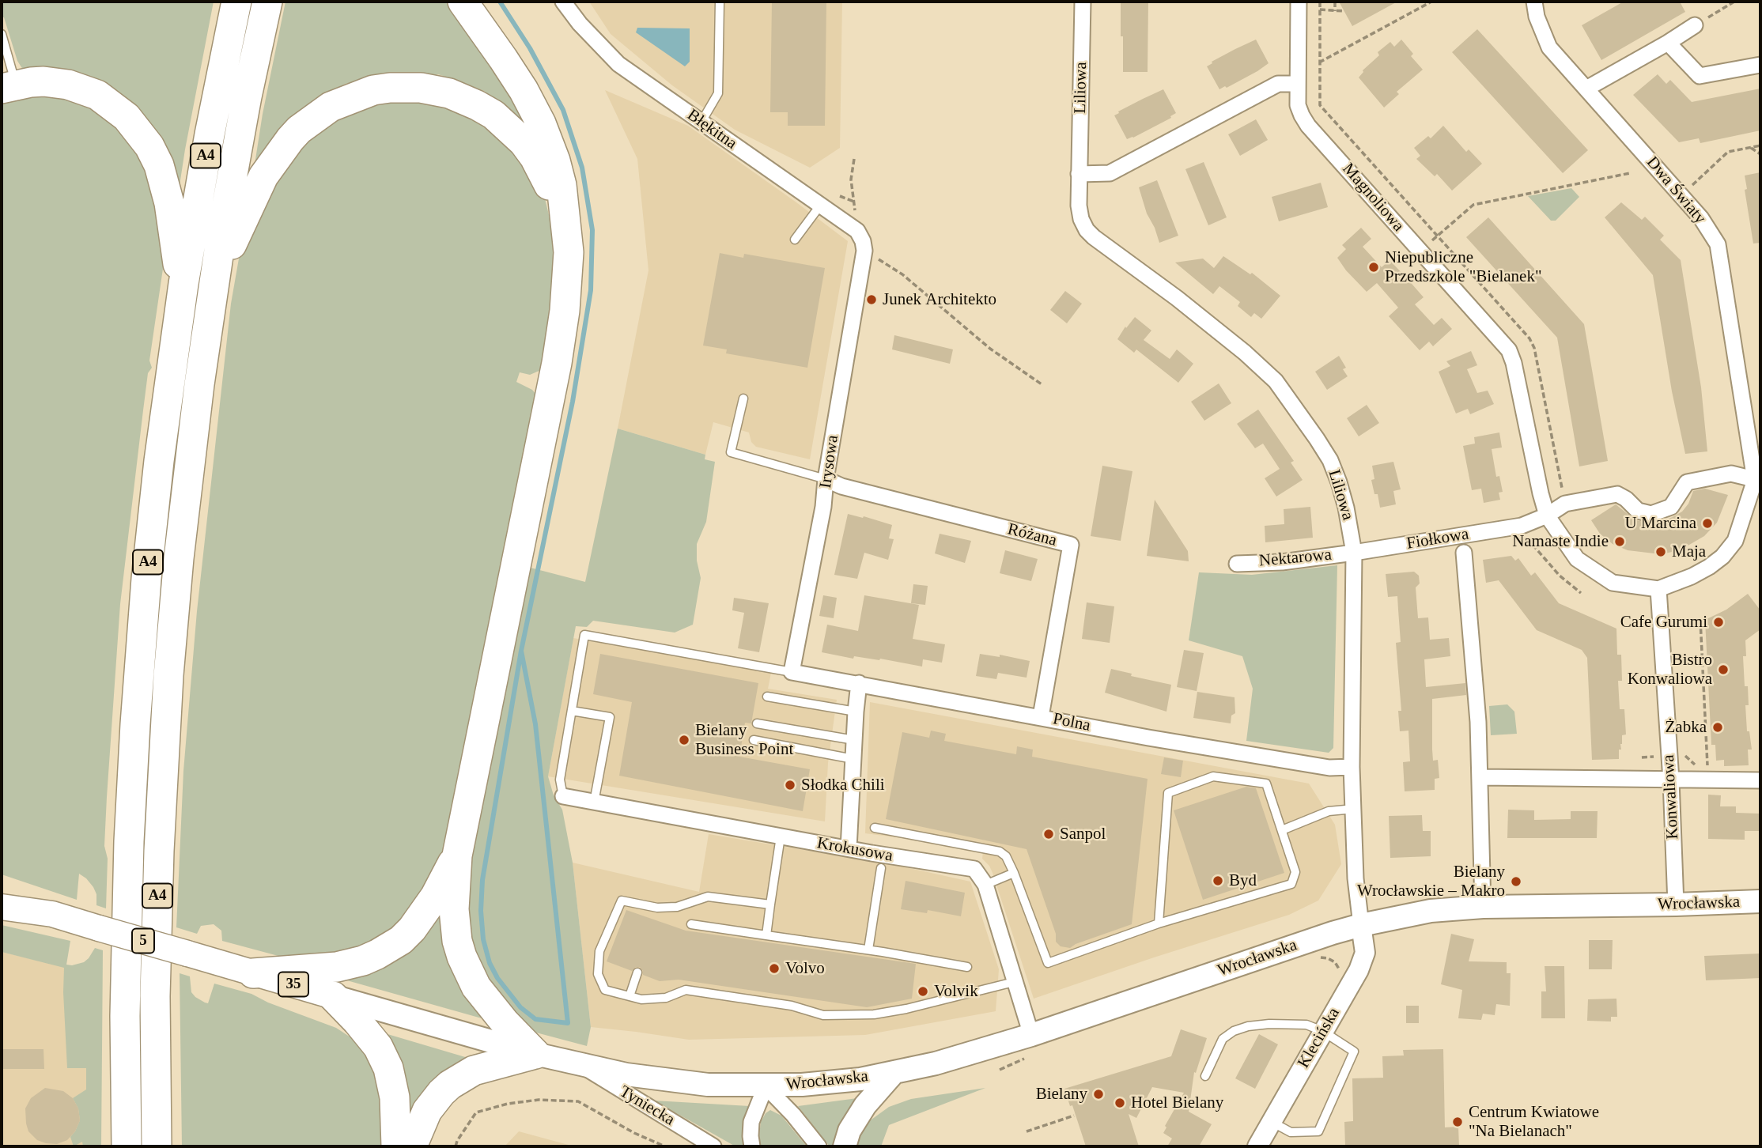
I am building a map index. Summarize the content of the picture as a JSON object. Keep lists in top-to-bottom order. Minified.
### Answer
{"streets":{"highway":["A4","А4"],"main road":["Wrocławska","5","35"],"street":["Liliowa","Błękitna","Dwa Światy","Magnoliowa","Irysowa","Różana","Fiołkowa","Nektarowa","Polna","Konwaliowa","Krokusowa","Klecińska","Tyniecka"]},"crossings":[["Liliowa","Fiołkowa"],["Liliowa","Nektarowa"],["Liliowa","Polna"],["Liliowa","Wrocławska"],["Liliowa","Klecińska"],["A4","А4"],["Dwa Światy","Fiołkowa"],["Magnoliowa","Fiołkowa"],["Irysowa","Różana"],["Irysowa","Polna"],["Różana","Polna"],["Fiołkowa","Nektarowa"],["Konwaliowa","Wrocławska"],["Wrocławska","35"],["Wrocławska","Klecińska"],["5","35"],["35","Tyniecka"]],"places":["Niepubliczne Przedszkole \"Bielanek\"","Junek Architekto","U Marcina","Namaste Indie","Maja","Cafe Gurumi","Bistro Konwaliowa","Żabka","Bielany Business Point","Słodka Chili","Sanpol","Byd","Bielany Wrocławskie – Makro","Volvo","Volvik","Bielany","Hotel Bielany","Centrum Kwiatowe \"Na Bielanach\""]}
